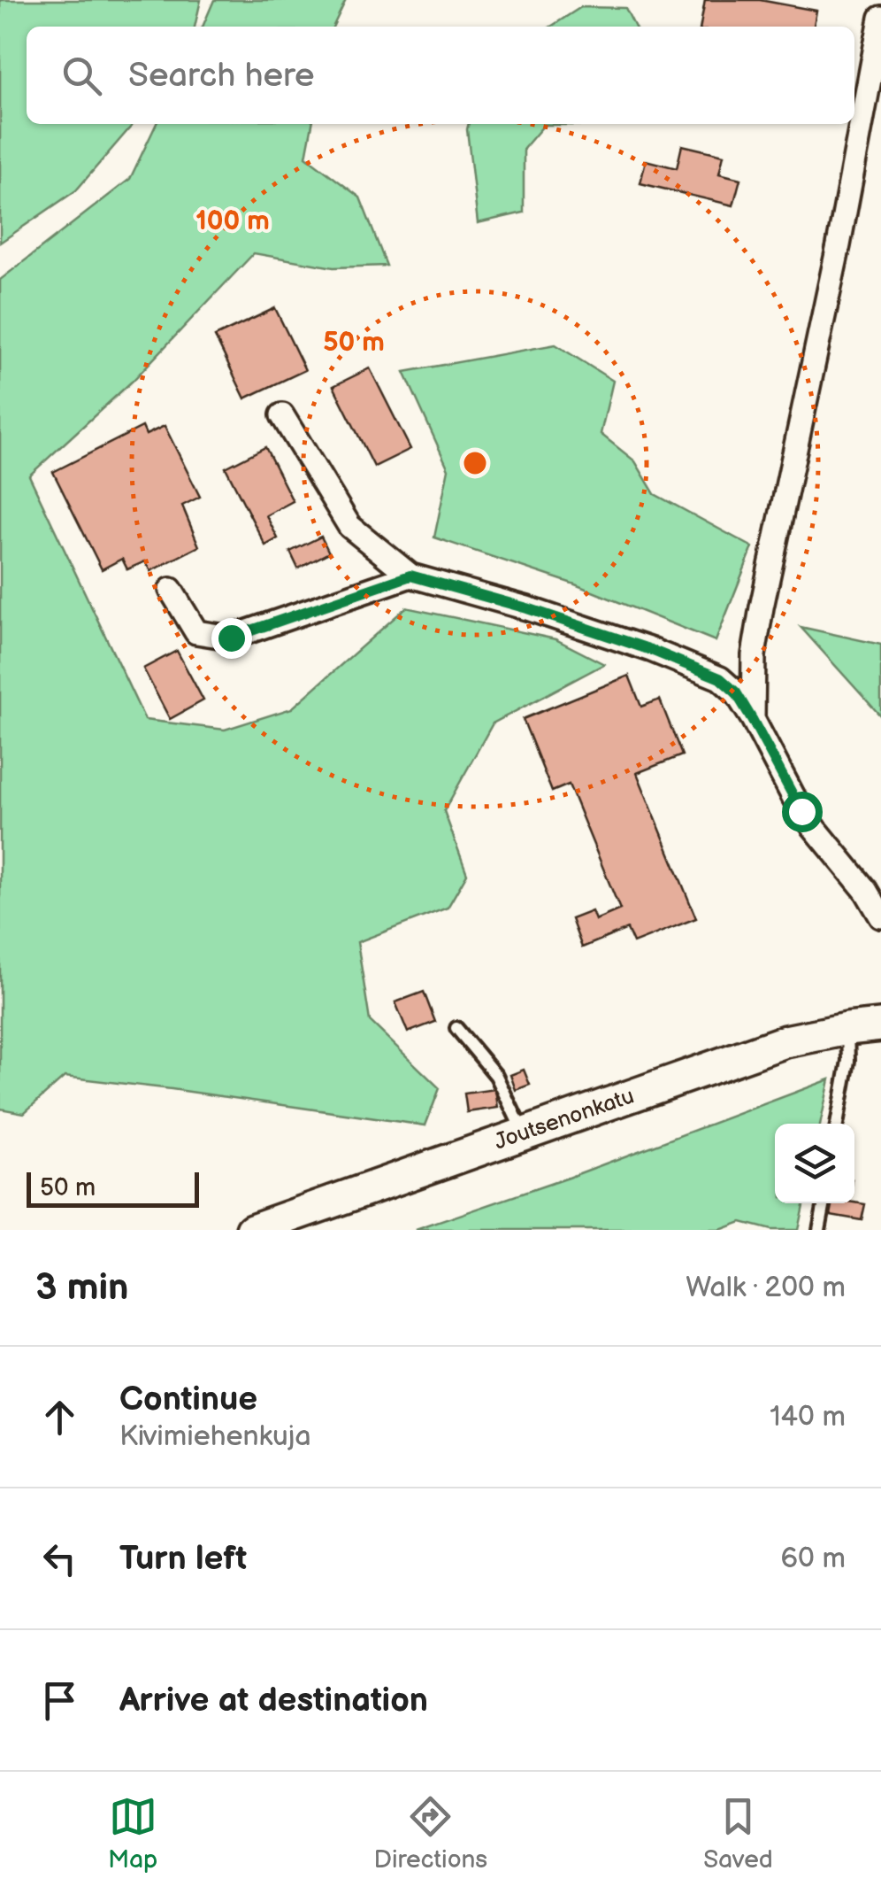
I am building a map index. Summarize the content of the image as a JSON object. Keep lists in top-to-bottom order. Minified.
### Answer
{"streets":{"main road":["Joutsenonkatu"]},"scale_bar":"50 m","page":{"search":"Search here","scale":"50 m","heading":["3 min","Walk · 200 m"],"list":[["Continue","Kivimiehenkuja","140 m"],["Turn left","60 m"],"Arrive at destination"],"nav":["Map","Directions","Saved"]},"rings":["100 m","50 m"]}
